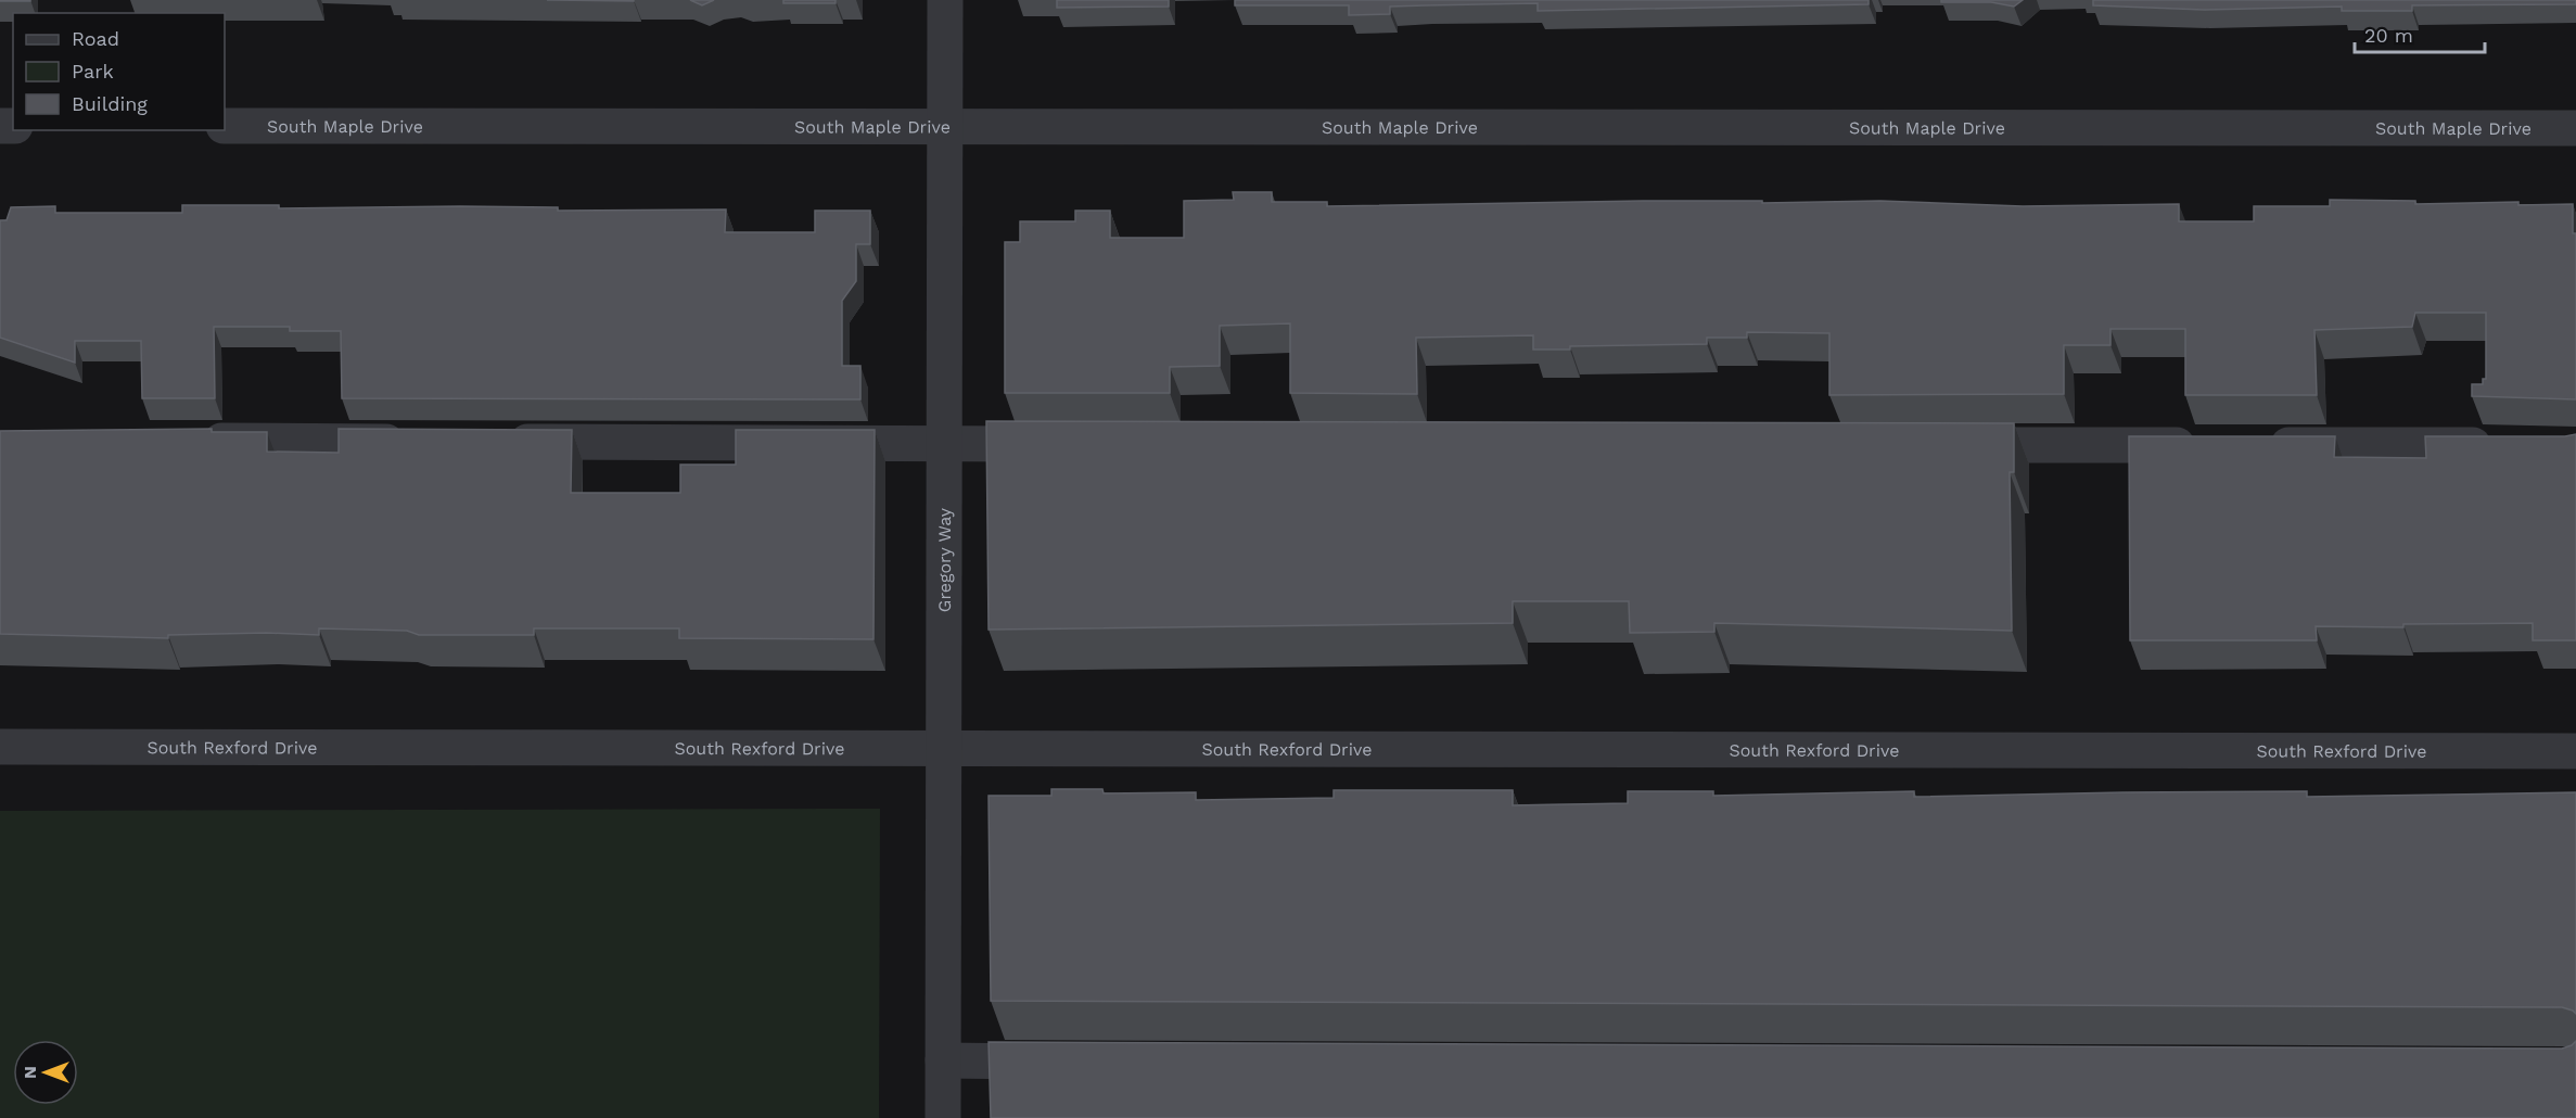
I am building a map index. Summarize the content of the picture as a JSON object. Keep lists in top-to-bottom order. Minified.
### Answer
{"streets":{"street":["South Maple Drive","Gregory Way","South Rexford Drive"]},"crossings":[["South Maple Drive","Gregory Way"],["Gregory Way","South Rexford Drive"]],"legend":["Road","Park","Building"],"scale_bar":"20 m","north":"left"}
